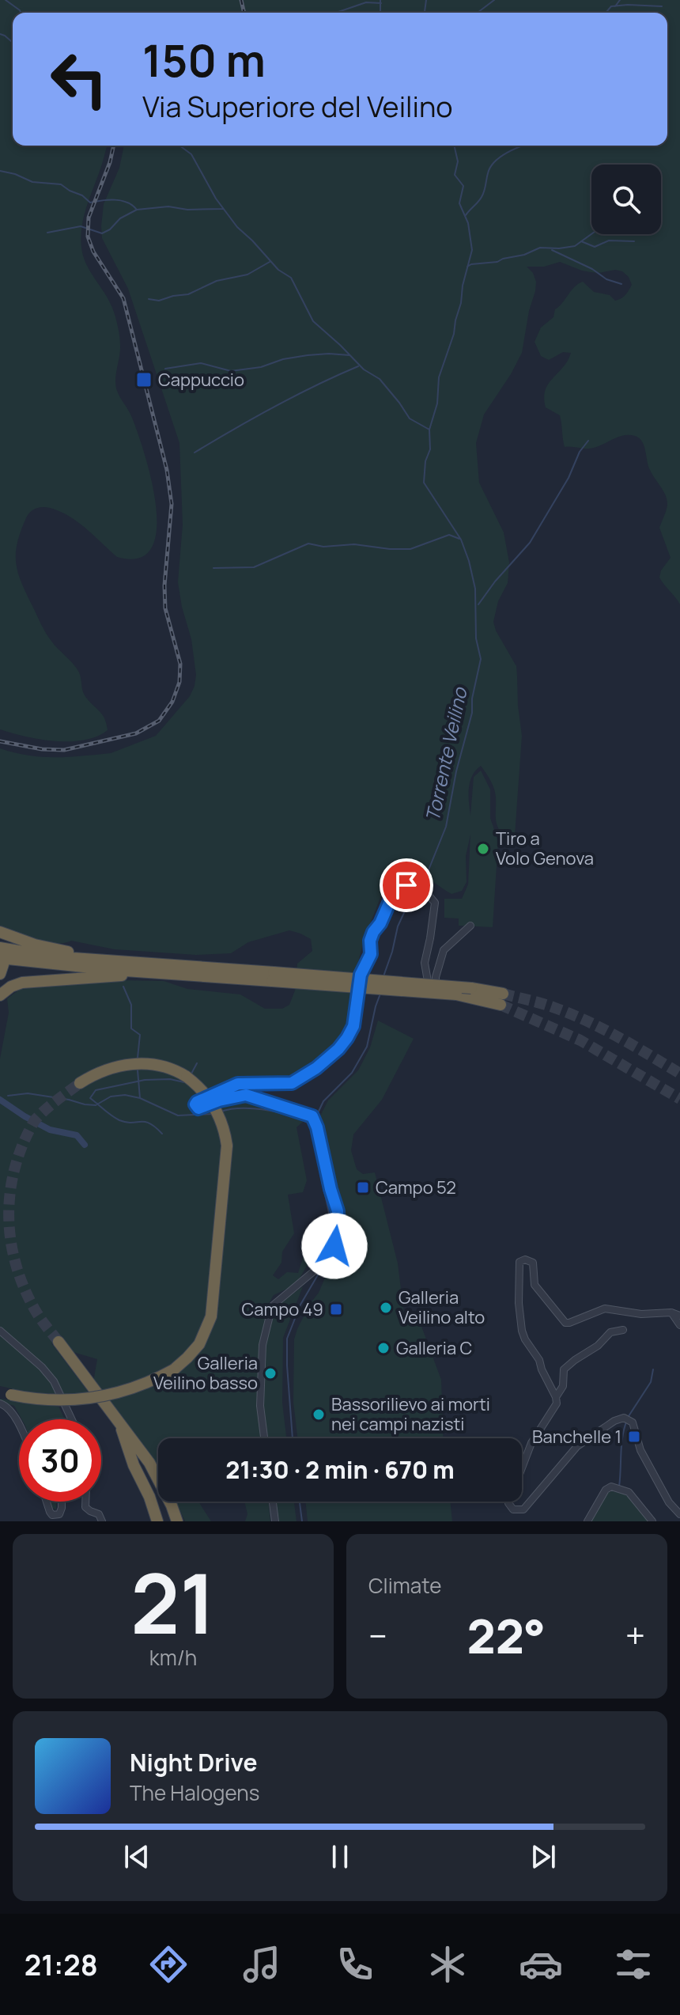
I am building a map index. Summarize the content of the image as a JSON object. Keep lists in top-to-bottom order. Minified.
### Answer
{"water":["Torrente Veilino"],"places":{"transit":["Cappuccio","Campo 52","Campo 49","Banchelle 1"],"other":["Tiro a Volo Genova","Galleria Veilino alto","Galleria C","Galleria Veilino basso","Bassorilievo ai morti nei campi nazisti"]},"page":{"turn":["150 m","Via Superiore del Veilino"],"limit":"30","trip":"21:30 · 2 min · 670 m","tile":[["21","km/h"],"Climate"],"heat":["−","22°","+"],"song":["Night Drive","The Halogens"],"tabs":"21:28"}}
